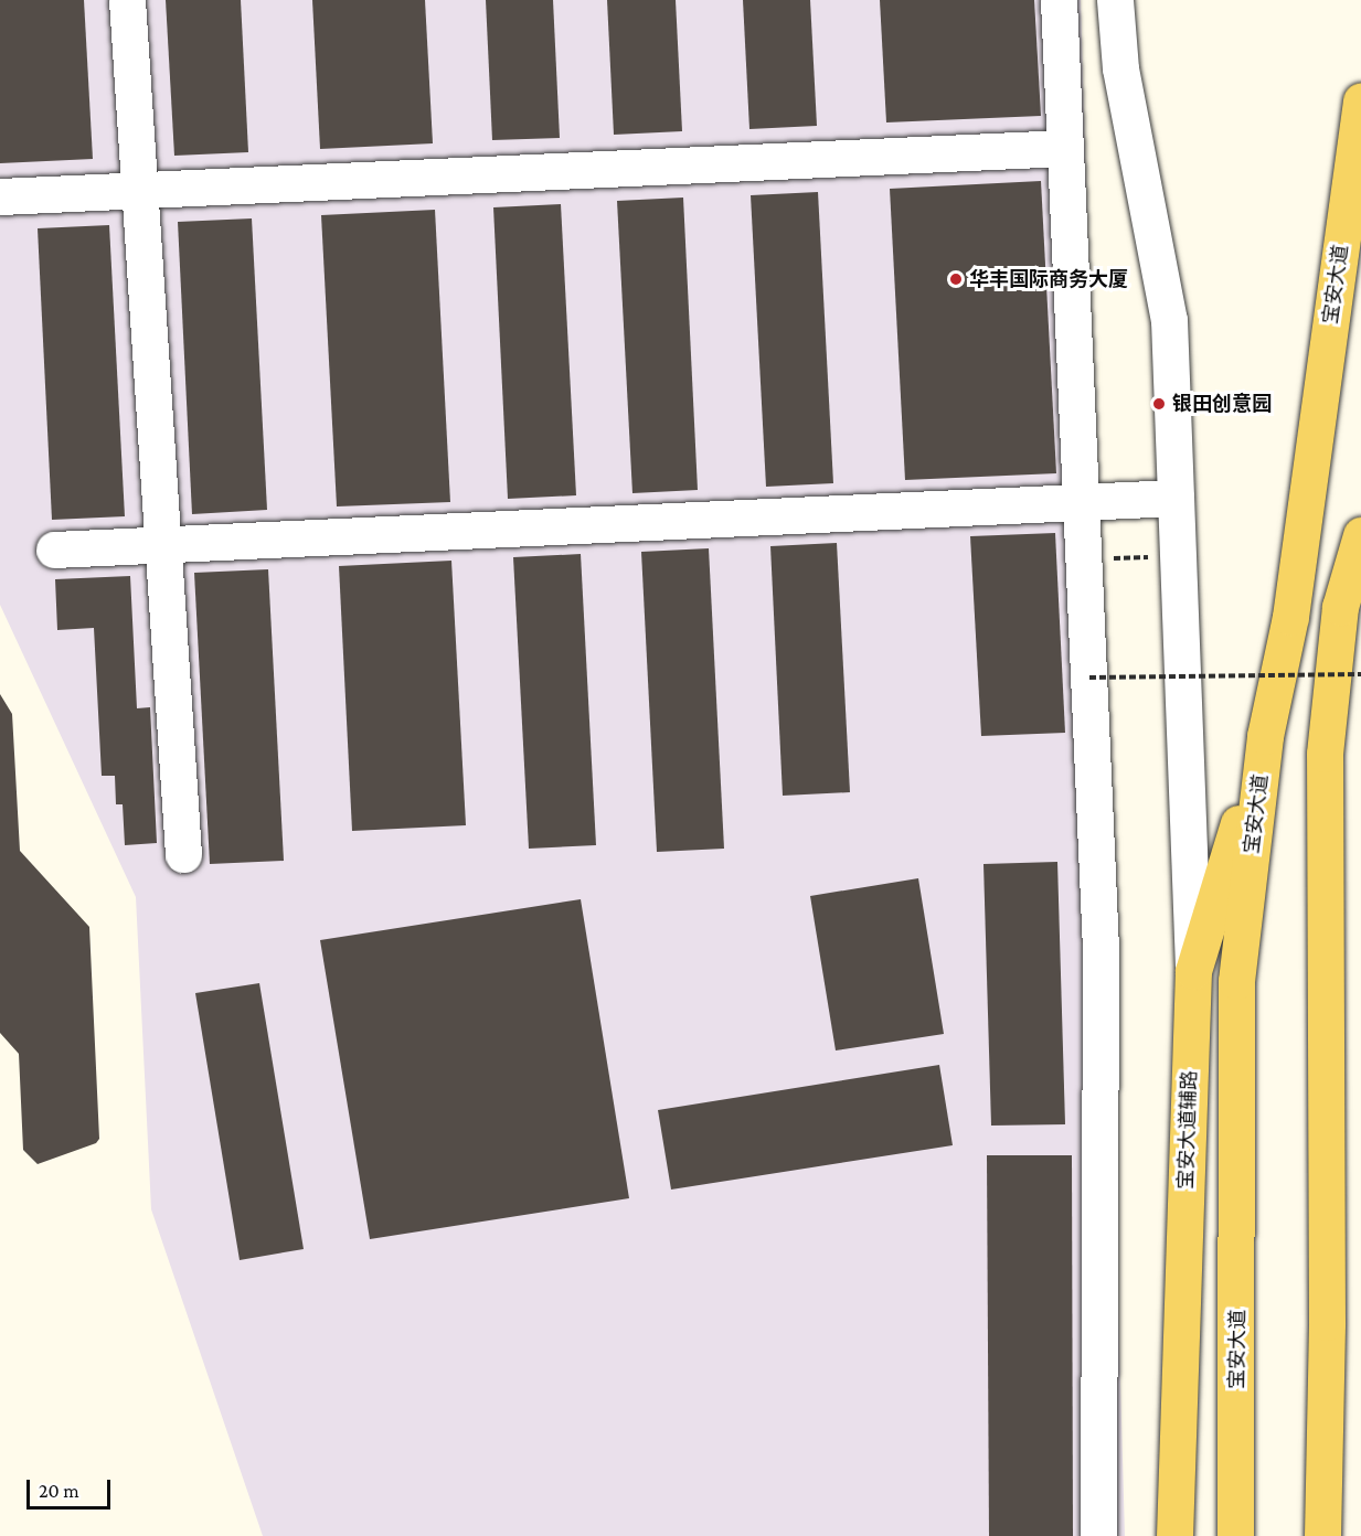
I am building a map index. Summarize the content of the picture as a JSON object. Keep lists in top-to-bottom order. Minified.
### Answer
{"streets":{"main road":["宝安大道","宝安大道辅路"]},"crossings":[["宝安大道","宝安大道辅路"]],"places":["华丰国际商务大厦","银田创意园"],"scale_bar":"20 m"}
